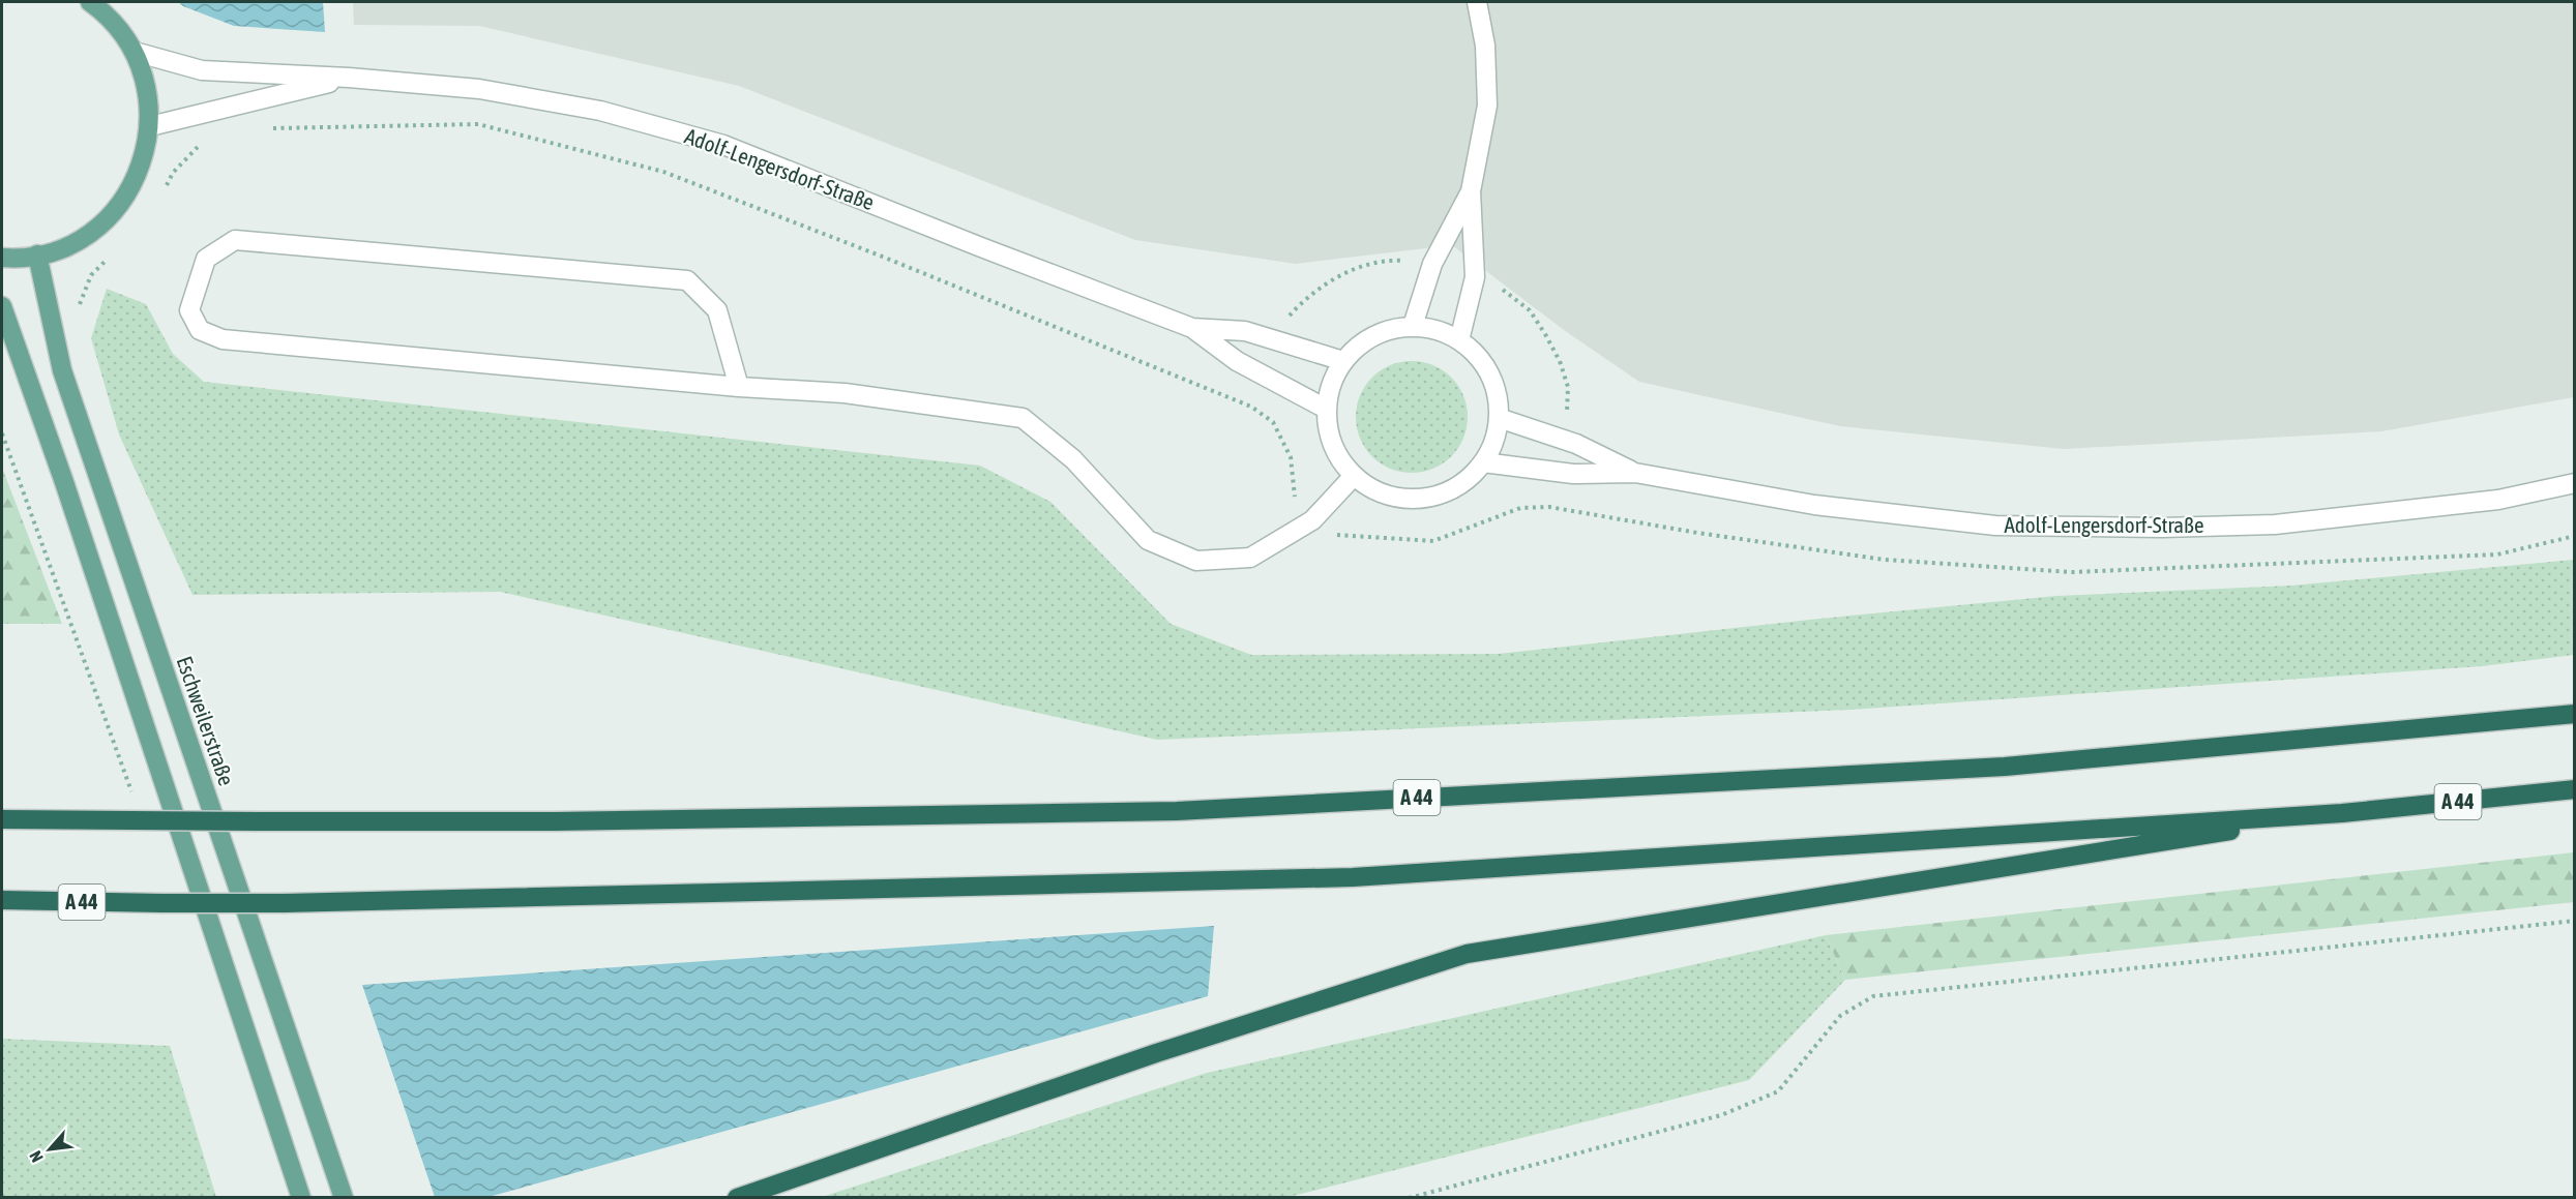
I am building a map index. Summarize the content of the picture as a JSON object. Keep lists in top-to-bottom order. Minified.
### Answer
{"streets":{"highway":["A 44"],"main road":["Eschweilerstraße"],"street":["Adolf-Lengersdorf-Straße"]},"north":"bottom left"}
